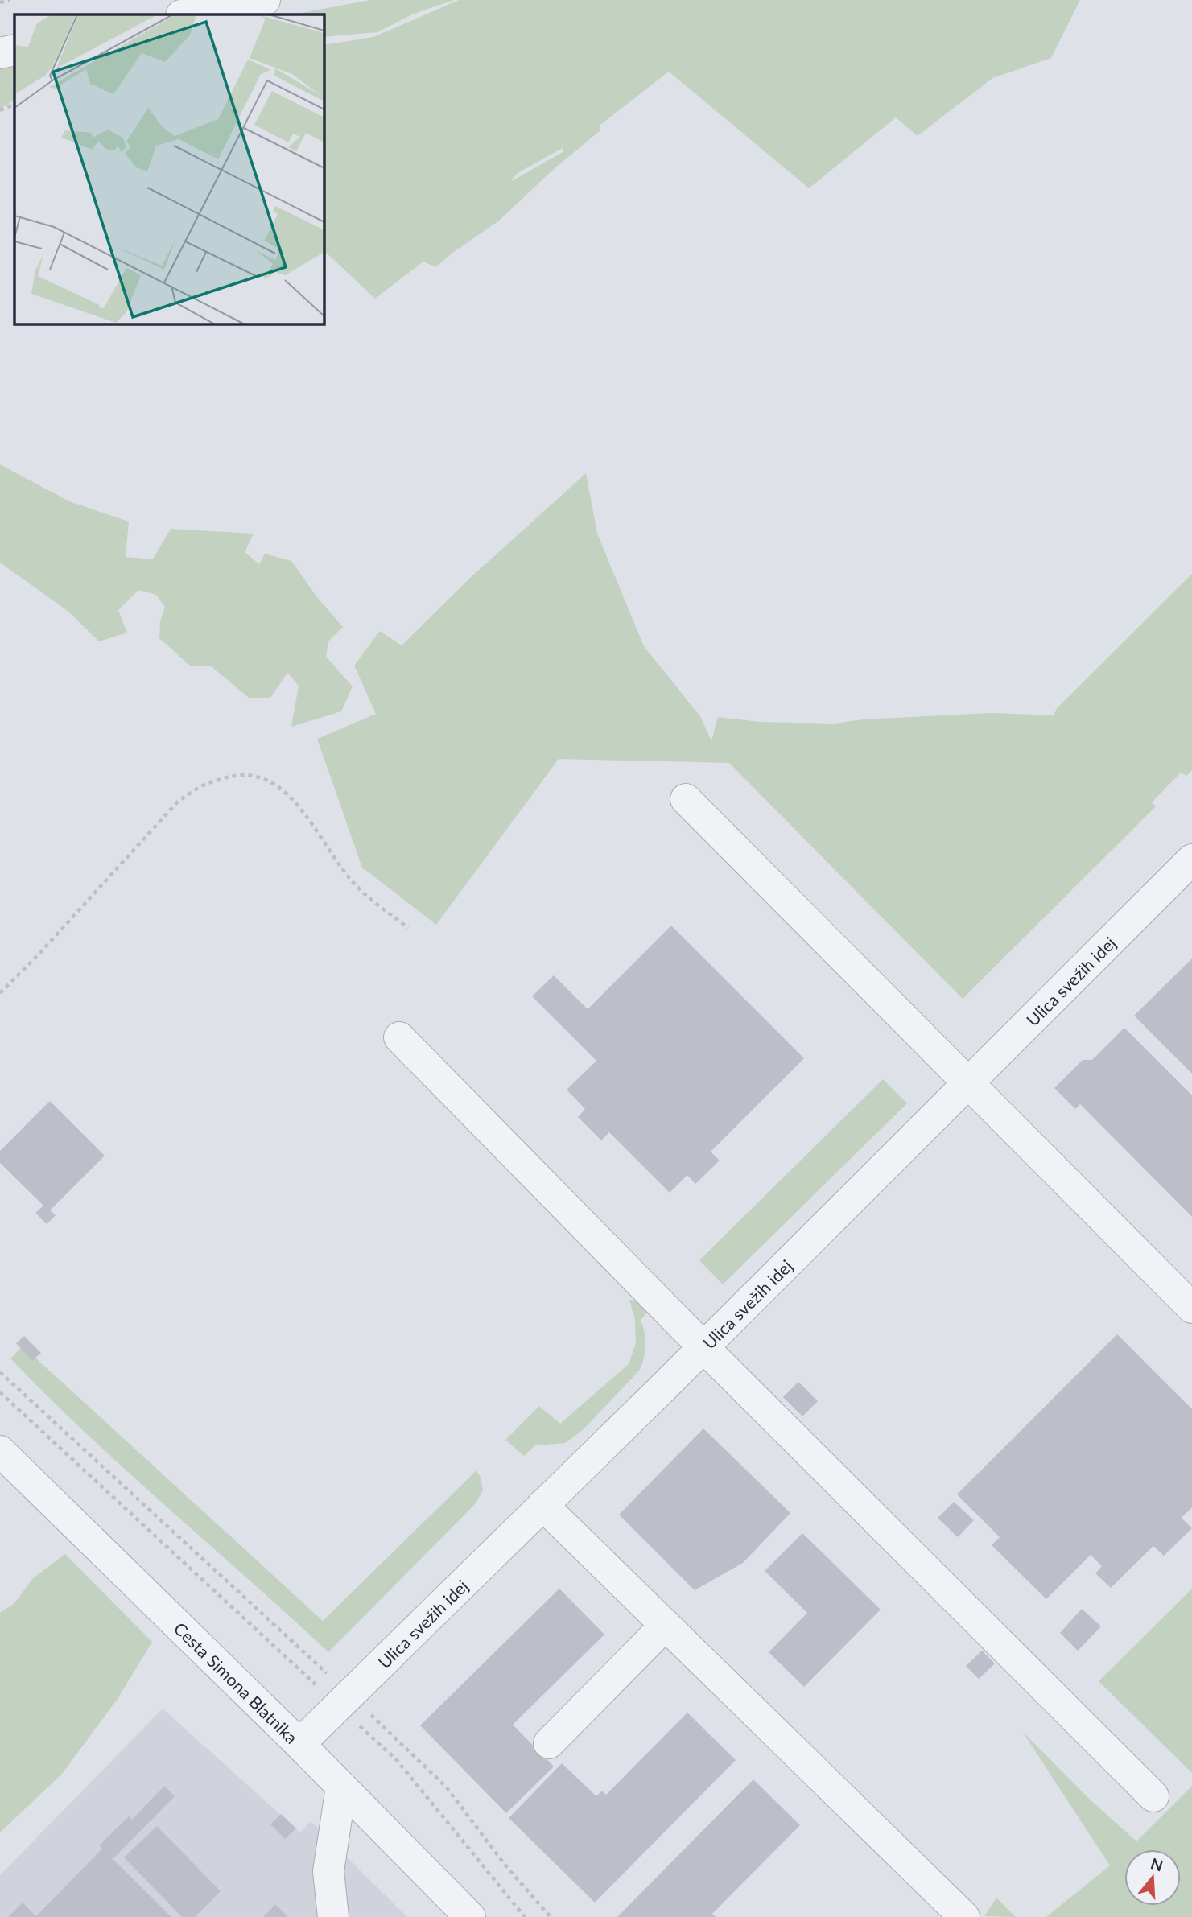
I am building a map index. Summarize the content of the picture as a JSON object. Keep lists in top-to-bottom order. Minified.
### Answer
{"streets":{"street":["Ulica svežih idej","Cesta Simona Blatnika"]},"crossings":[["Ulica svežih idej","Cesta Simona Blatnika"]],"north":"top"}
